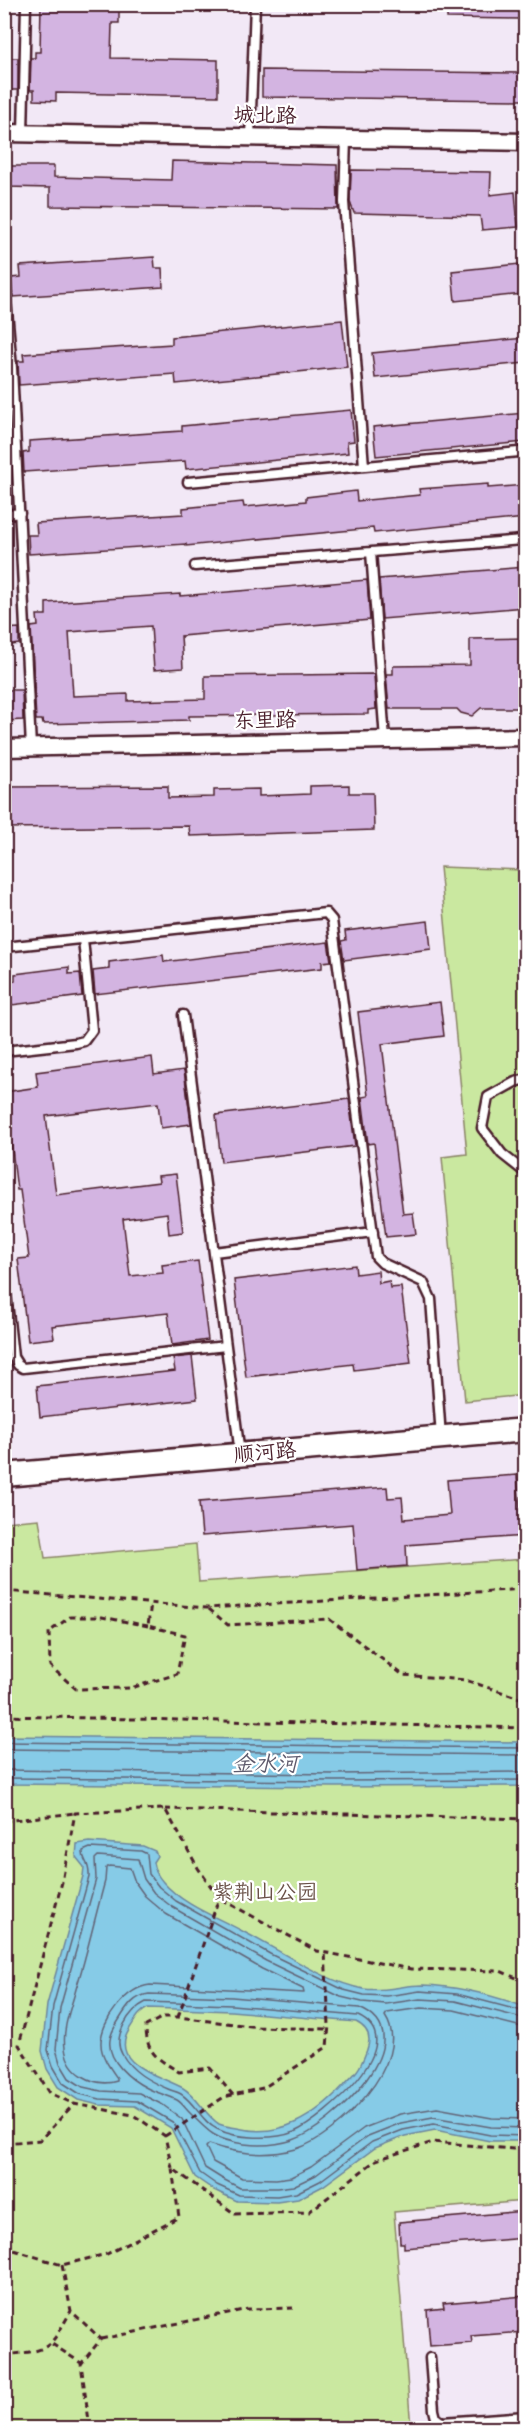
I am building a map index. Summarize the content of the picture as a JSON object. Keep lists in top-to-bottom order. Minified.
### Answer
{"streets":{"street":["城北路","东里路","顺河路"]},"water":["金水河"],"parks":["紫荆山公园"]}
